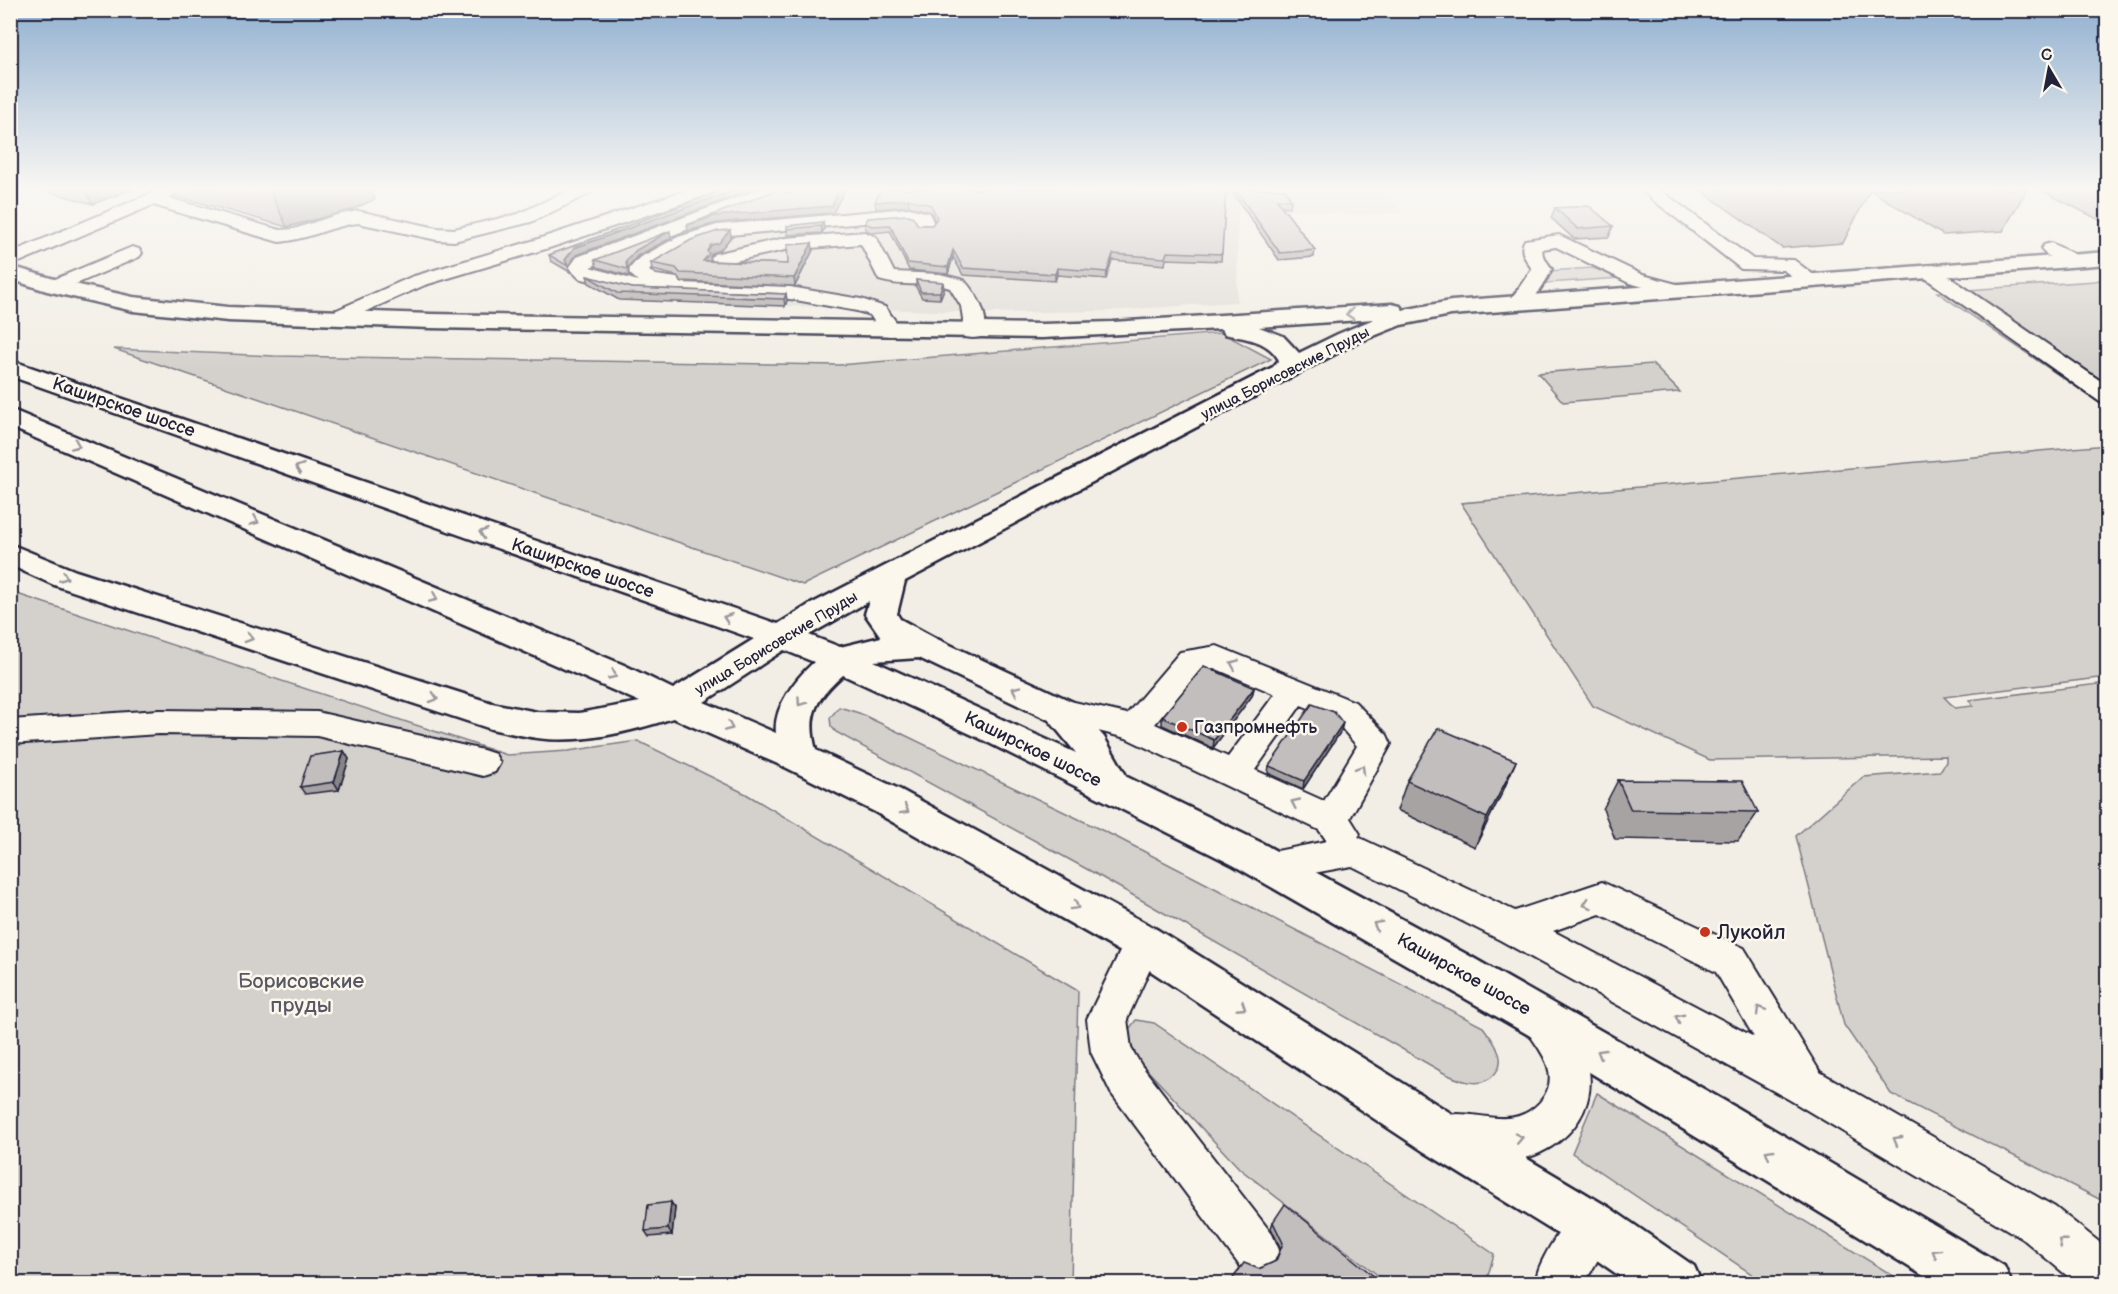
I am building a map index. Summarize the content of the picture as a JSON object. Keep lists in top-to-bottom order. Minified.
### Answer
{"streets":{"main road":["улица Борисовские Пруды","Каширское шоссе"]},"crossings":[["улица Борисовские Пруды","Каширское шоссе"]],"parks":["Борисовские пруды"],"places":["Газпромнефть","Лукойл"],"north":"top"}
